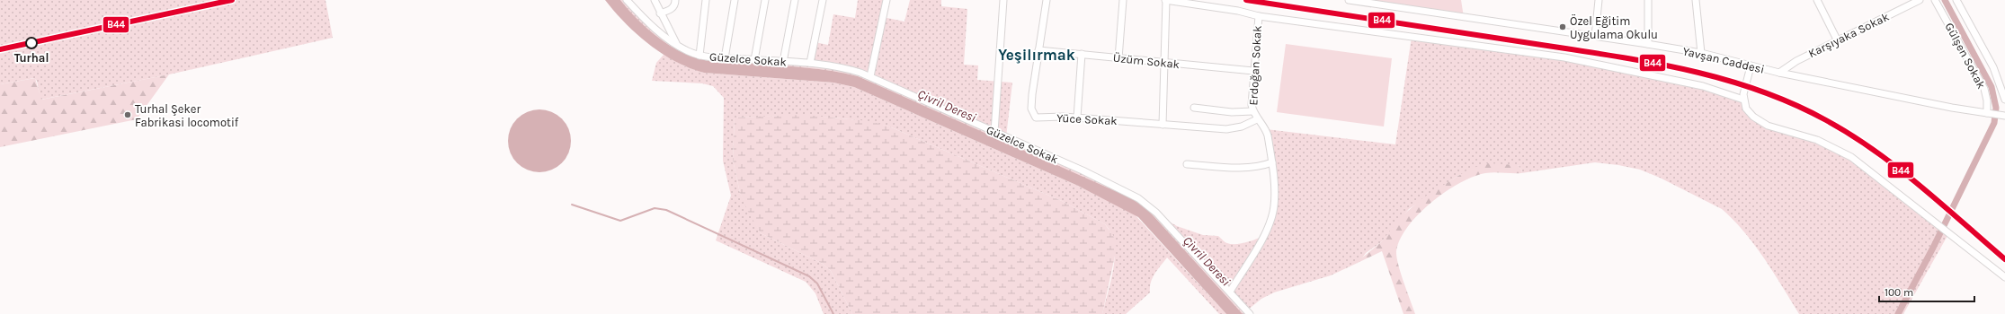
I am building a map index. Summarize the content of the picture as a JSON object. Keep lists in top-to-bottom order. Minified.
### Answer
{"streets":{"street":["Karşıyaka Sokak","Gülşen Sokak","Güzelce Sokak","Yavşan Caddesi","Üzüm Sokak","Erdoğan Sokak","Yüce Sokak"]},"crossings":[["Karşıyaka Sokak","Yavşan Caddesi"],["Gülşen Sokak","Yavşan Caddesi"],["Güzelce Sokak","Erdoğan Sokak"],["Üzüm Sokak","Erdoğan Sokak"],["Üzüm Sokak","Yüce Sokak"],["Erdoğan Sokak","Yüce Sokak"]],"districts":["Yeşilırmak"],"water":["Çivril Deresi"],"places":["Özel Eğitim Uygulama Okulu","Turhal","Turhal Şeker Fabrikasi locomotif"],"lines":["transit line B44"],"scale_bar":"100 m"}
